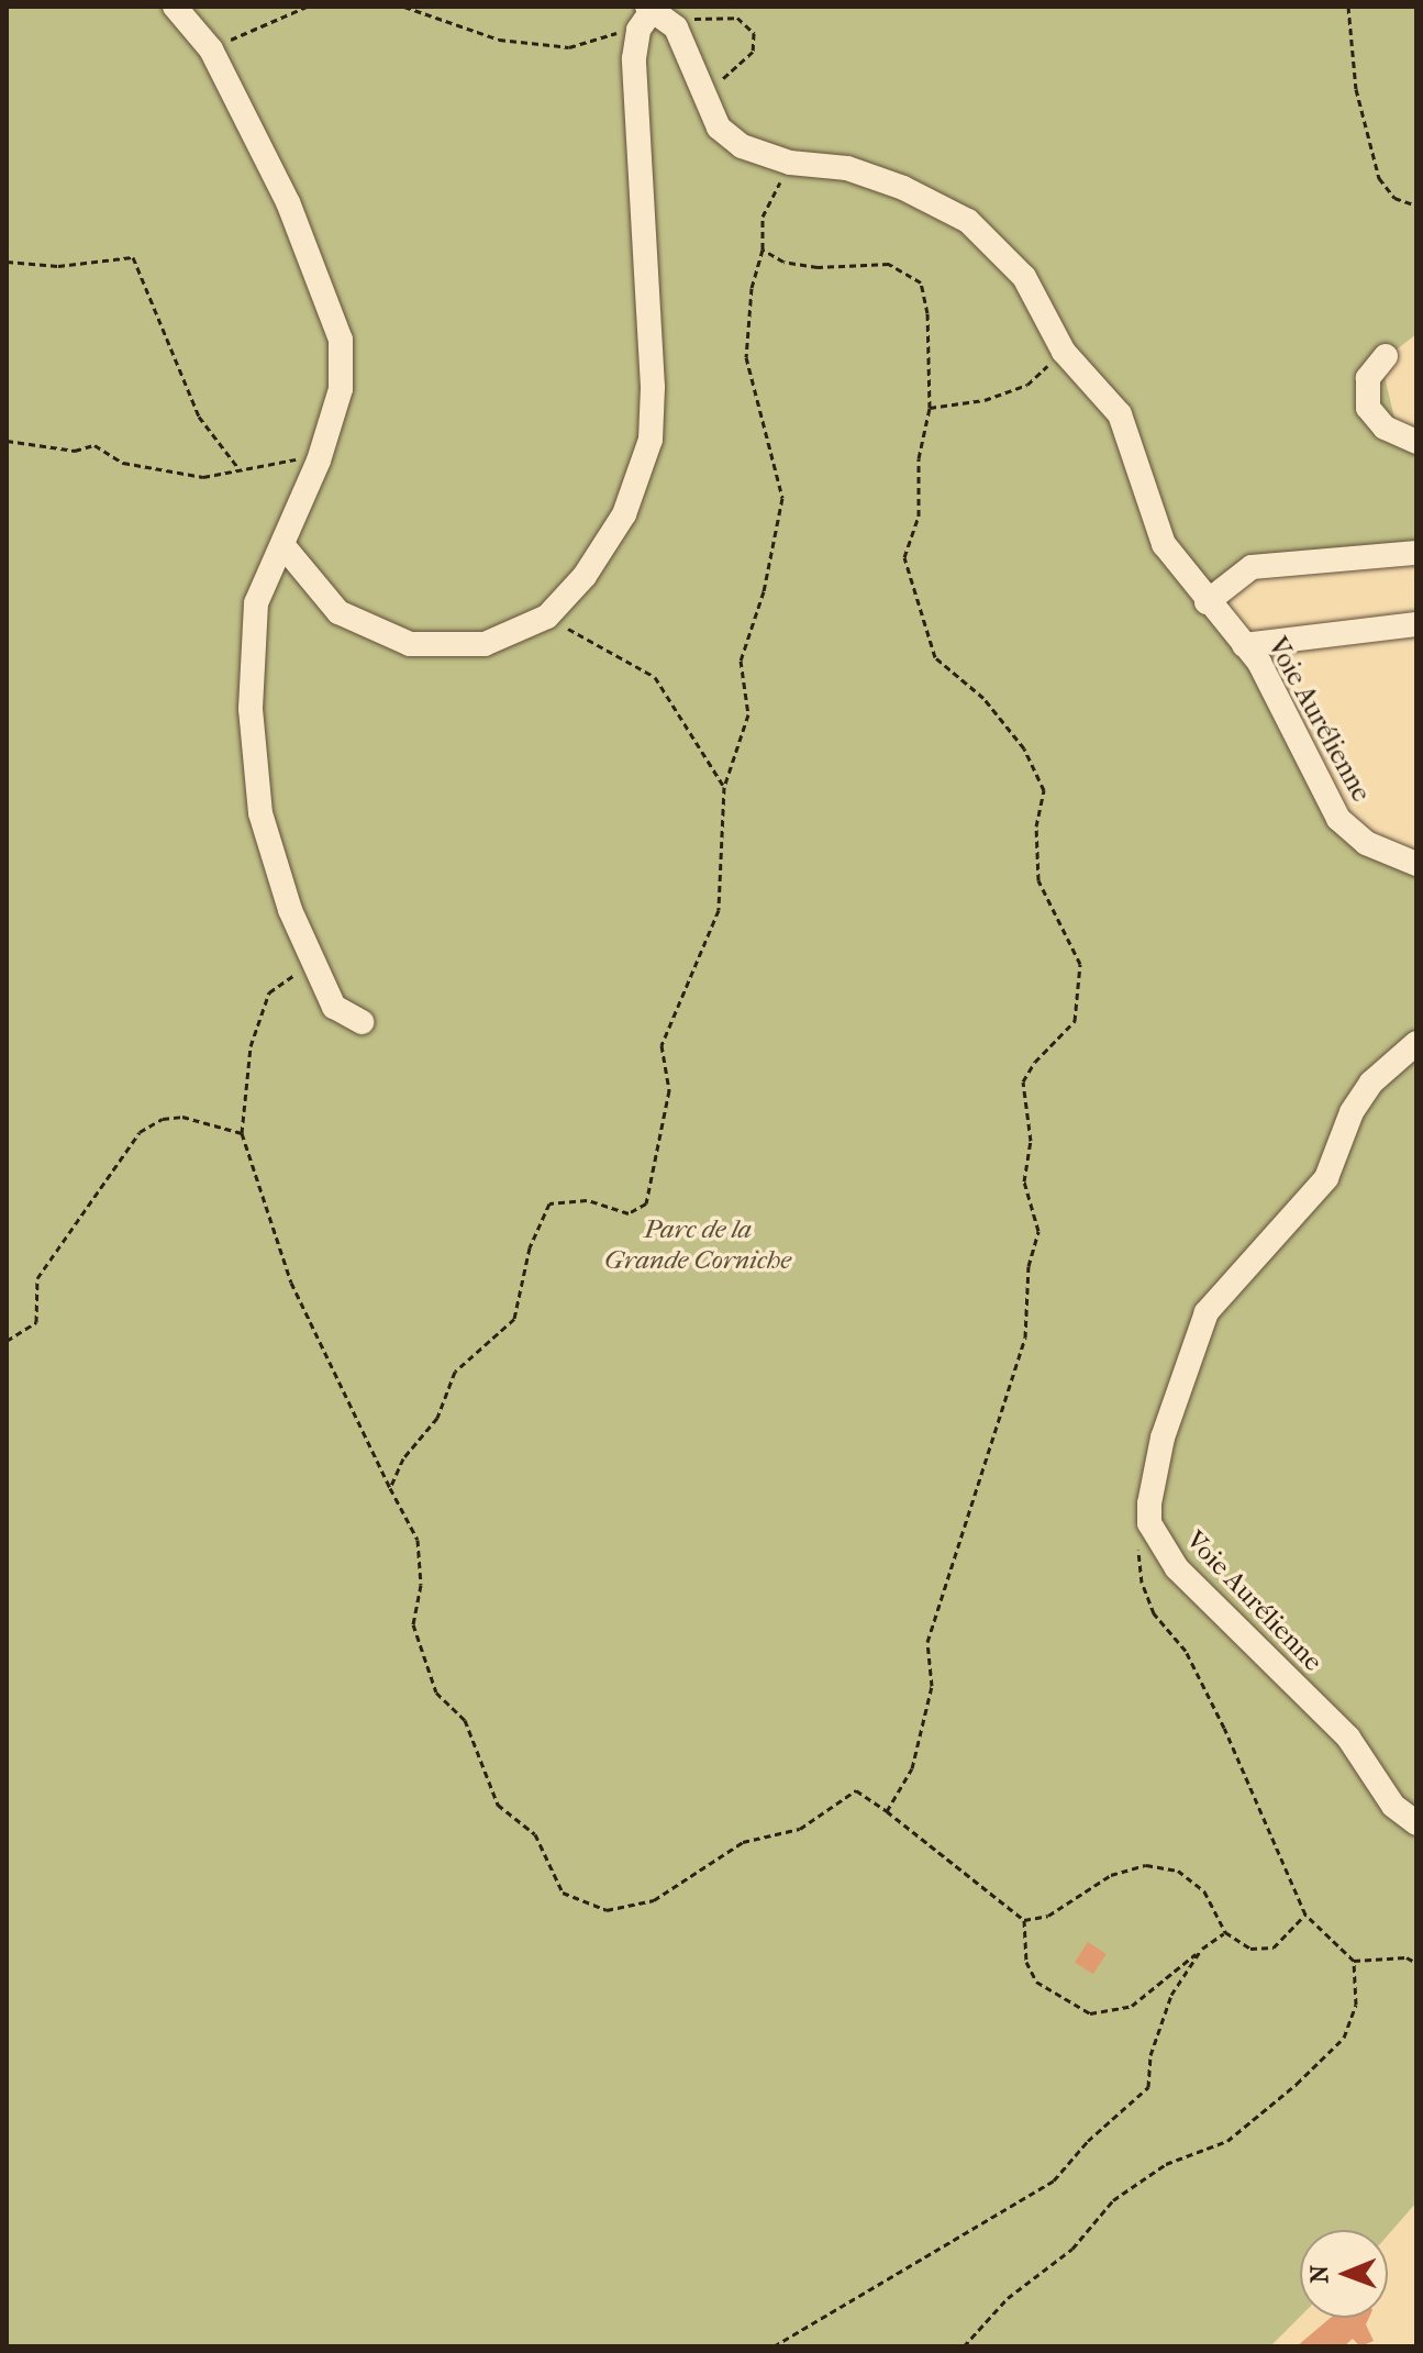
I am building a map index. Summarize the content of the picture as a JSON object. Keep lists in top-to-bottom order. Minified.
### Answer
{"streets":{"street":["Voie Aurélienne"]},"parks":["Parc de la Grande Corniche"],"north":"left"}
